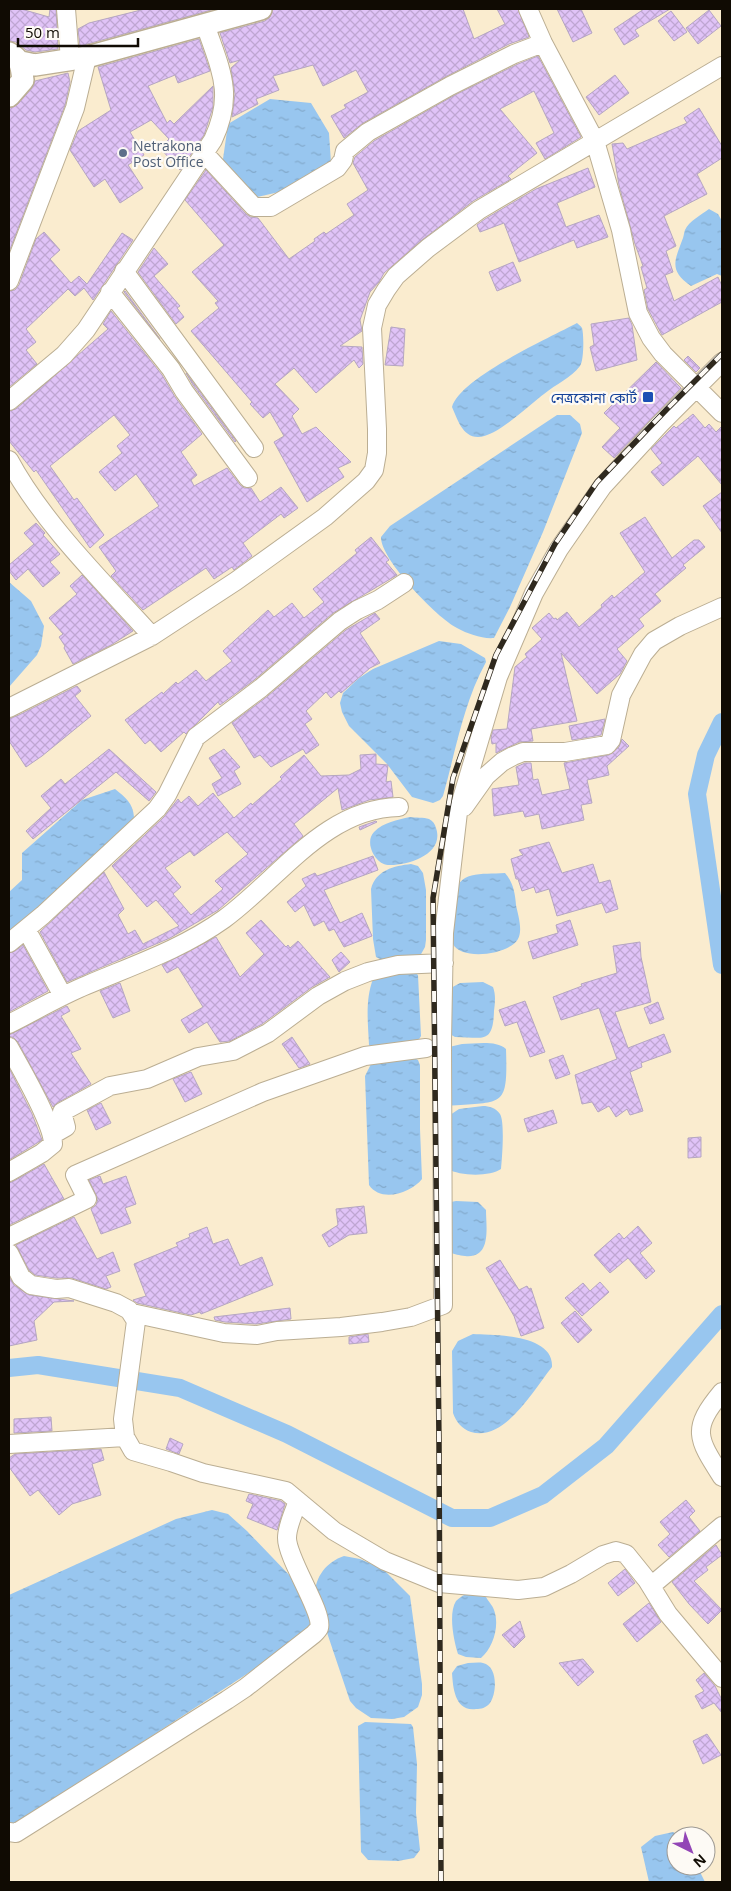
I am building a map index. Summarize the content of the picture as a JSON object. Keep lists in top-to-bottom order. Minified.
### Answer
{"places":{"other":["Netrakona Post Office"],"transit":["নেত্রকোনা কোর্ট"]},"scale_bar":"50 m","north":"bottom right"}
